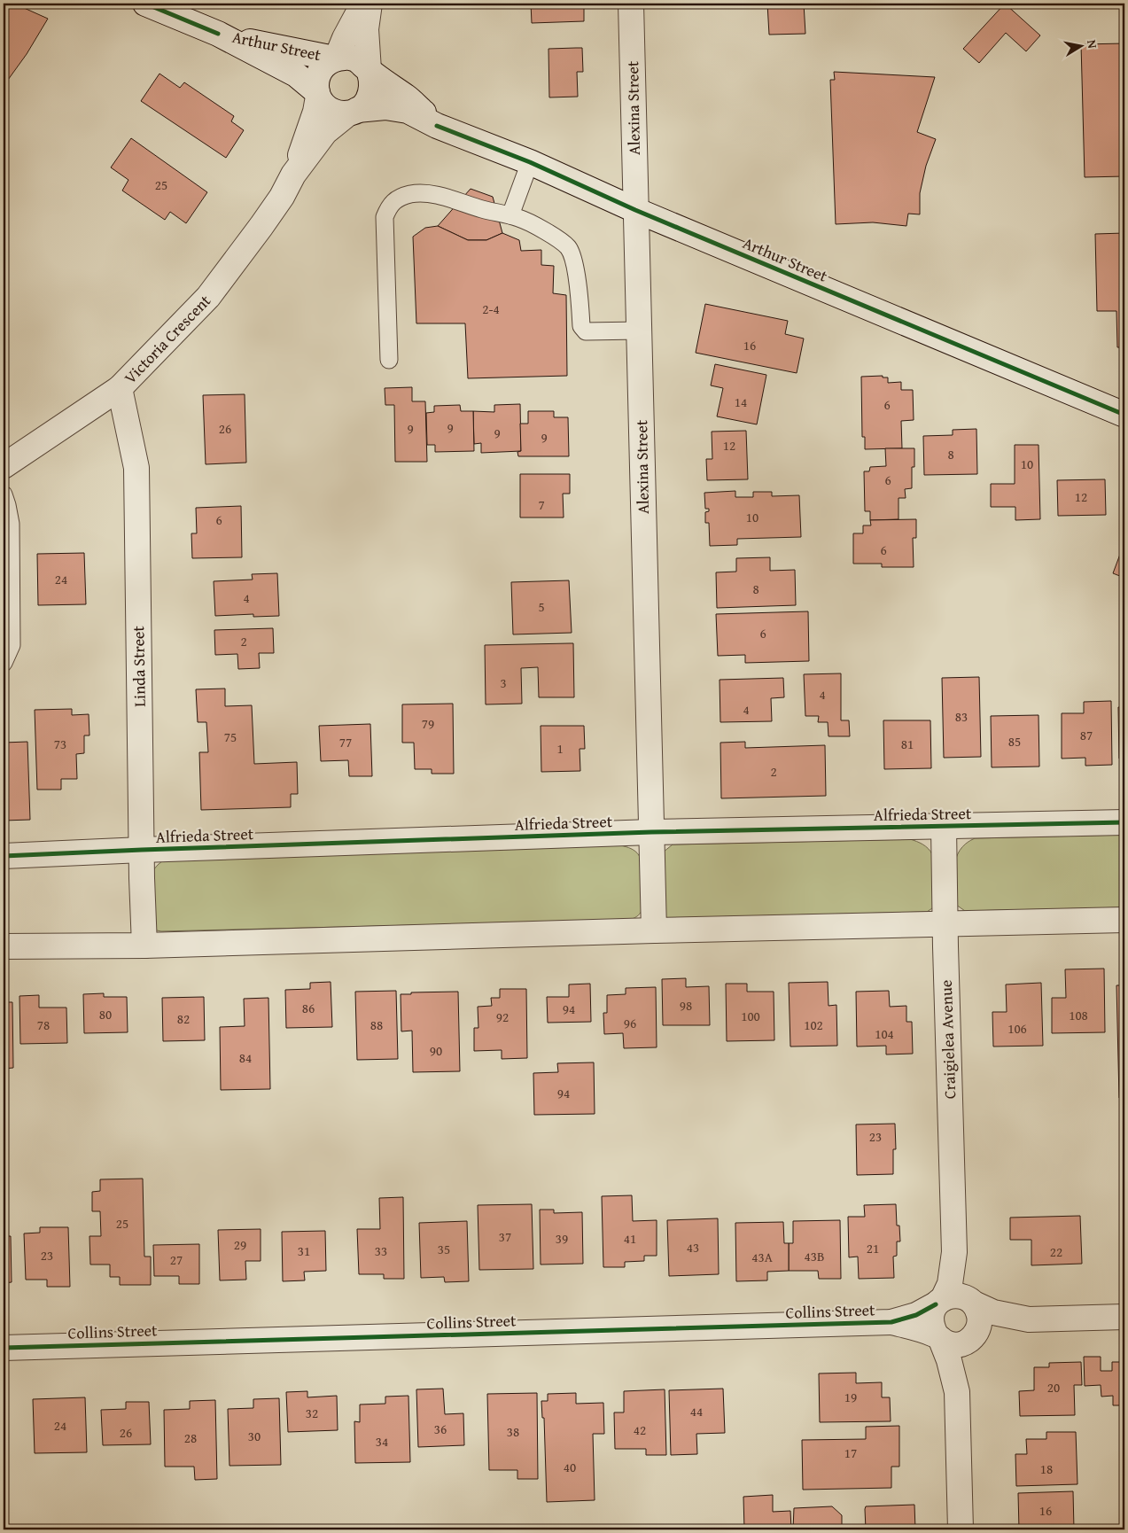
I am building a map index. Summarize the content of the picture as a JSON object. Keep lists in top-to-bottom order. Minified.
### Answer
{"streets":{"street":["Arthur Street","Alexina Street","Victoria Crescent","Linda Street","Alfrieda Street","Craigielea Avenue","Collins Street"]},"crossings":[["Arthur Street","Alexina Street"],["Arthur Street","Victoria Crescent"],["Alexina Street","Alfrieda Street"],["Victoria Crescent","Linda Street"],["Linda Street","Alfrieda Street"],["Alfrieda Street","Craigielea Avenue"],["Craigielea Avenue","Collins Street"]],"house_numbers":["25","2-4","16","14","6","9","26","9","9","9","12","8","10","6","12","7","10","6","6","24","8","4","5","6","2","3","4","4","83","79","87","75","85","77","73","81","1","2","98","86","94","80","108","100","92","82","96","78","88","102","106","104","90","84","94","23","25","37","39","41","29","43","21","35","31","33","22","23","43B","43A","27","20","19","44","32","24","36","42","38","26","30","28","34","17","40","18","16"],"north":"right"}
